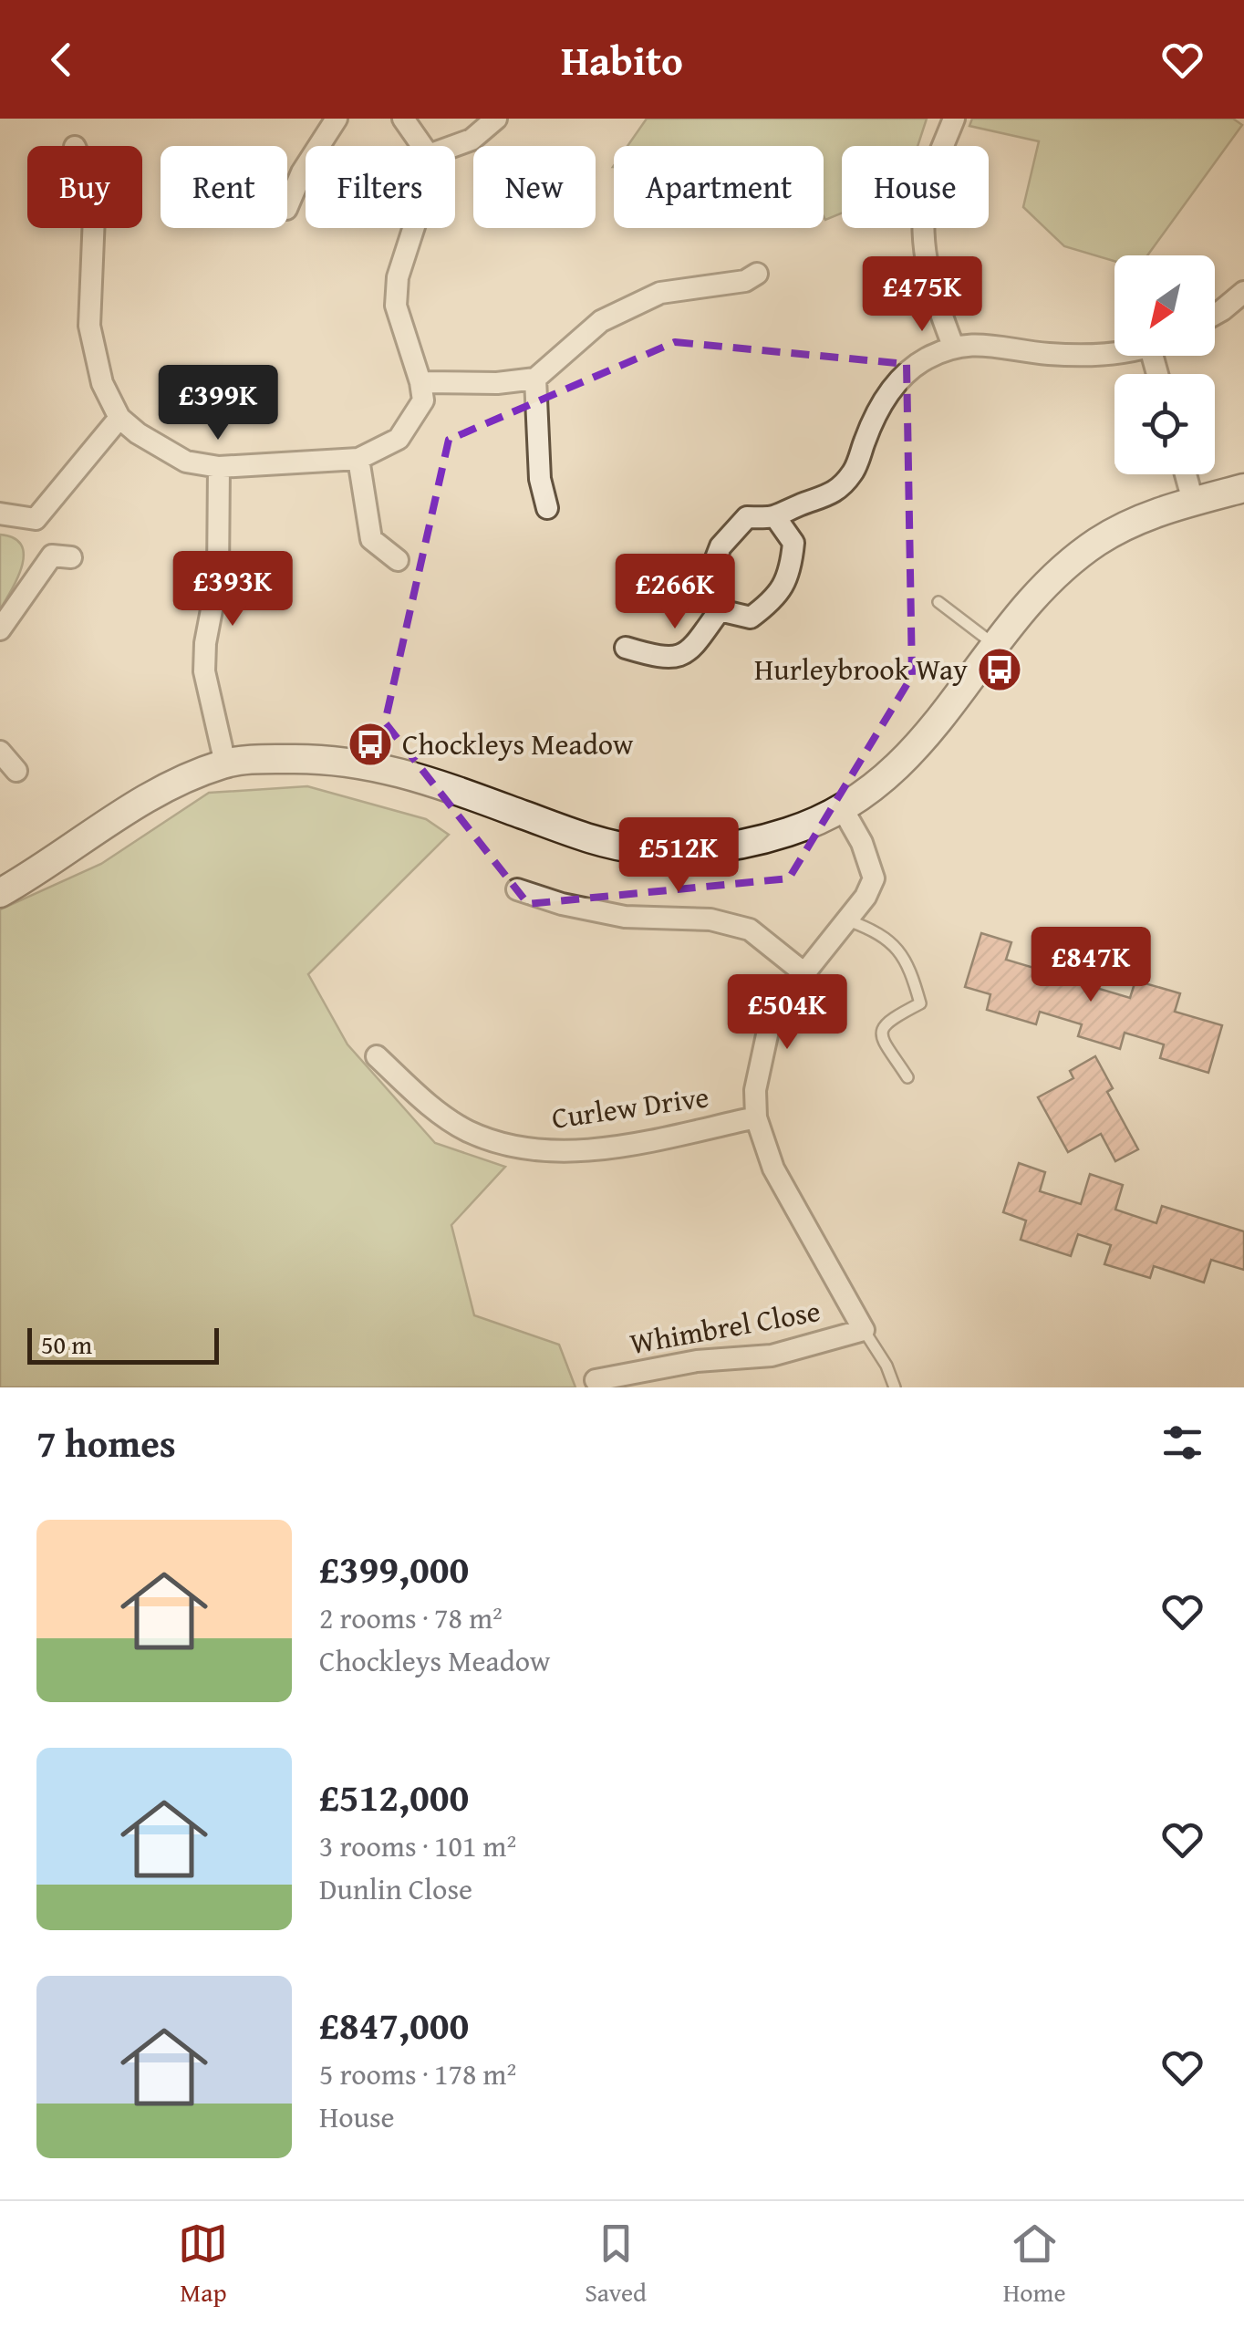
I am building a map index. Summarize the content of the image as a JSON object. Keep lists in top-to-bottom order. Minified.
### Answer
{"streets":{"street":["Curlew Drive","Whimbrel Close"]},"places":{"bus stop":["Hurleybrook Way","Chockleys Meadow"]},"scale_bar":"50 m","north":"bottom left","page":{"header":"Habito","chip":["Buy","Rent","Filters","New","Apartment","House"],"price":["£475K","£399K","£393K","£266K","£512K","£847K","£504K"],"scale":"50 m","heading":"7 homes","list":[{"name":"£399,000","note":"2 rooms · 78 m² · Chockleys Meadow"},{"name":"£512,000","note":"3 rooms · 101 m² · Dunlin Close"},{"name":"£847,000","note":"5 rooms · 178 m² · House"}],"tabs":["Map","Saved","Home"]}}
